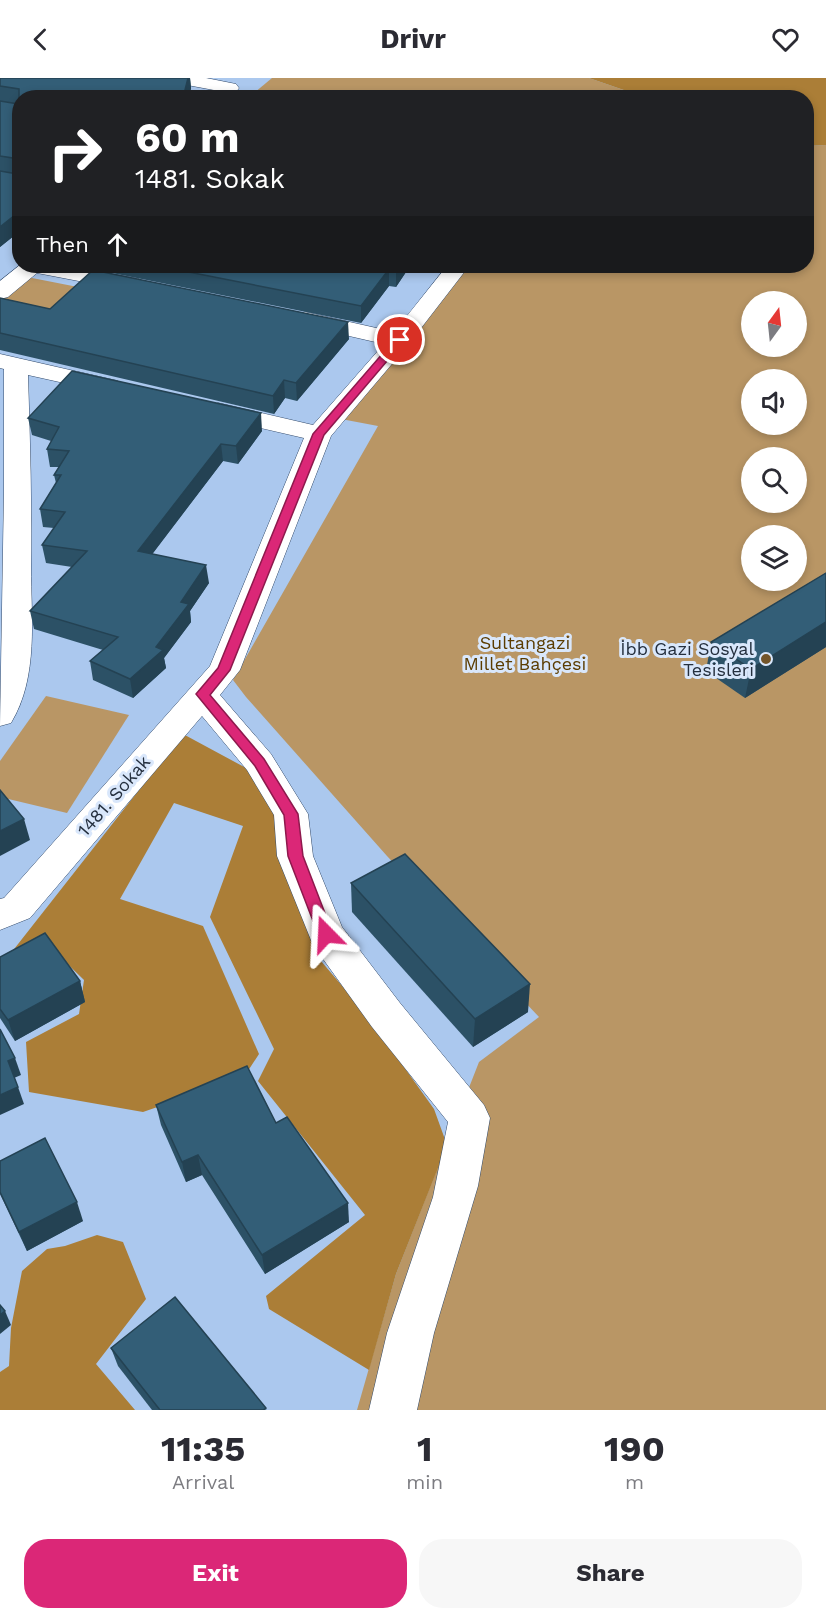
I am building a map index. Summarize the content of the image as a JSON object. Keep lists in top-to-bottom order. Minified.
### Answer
{"streets":{"street":["1481. Sokak"]},"parks":["Sultangazi Millet Bahçesi"],"places":["İbb Gazi Sosyal Tesisleri"],"north":"top","page":{"header":"Drivr","turn":["60 m","1481. Sokak"],"then":"Then","eta":["11:35","Arrival","1","min","190","m"],"buttons":["Exit","Share"]}}
